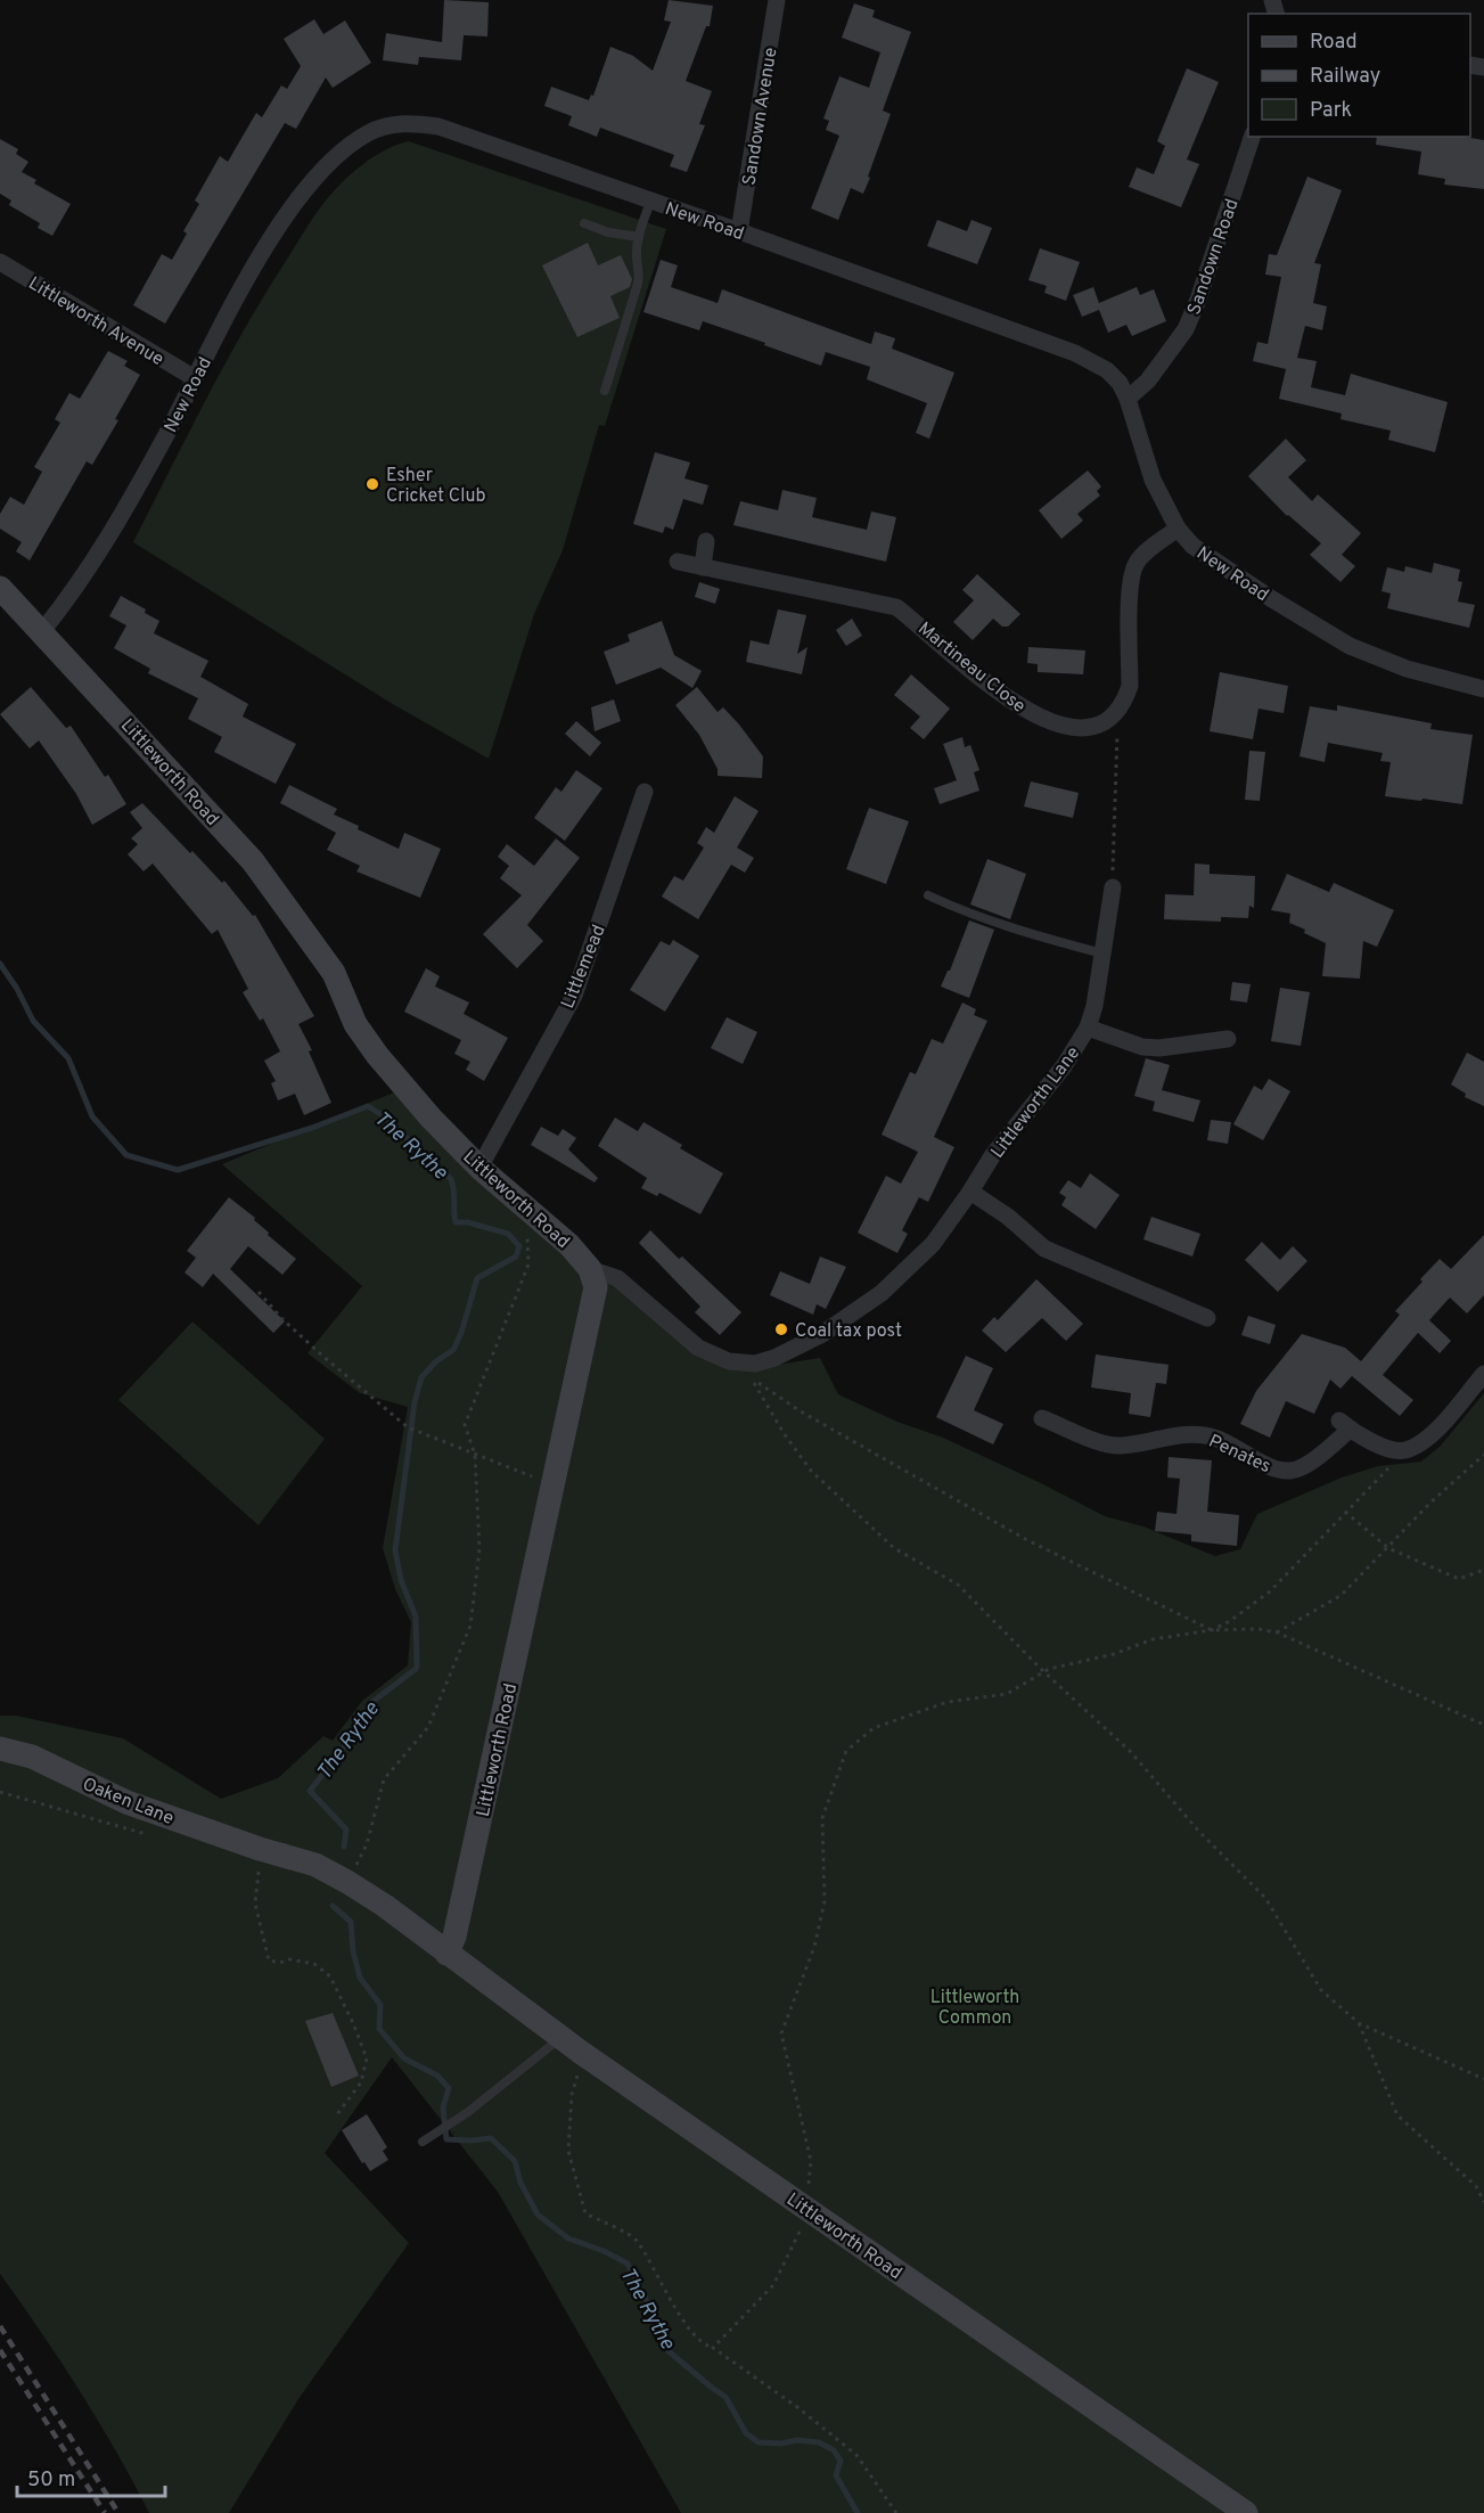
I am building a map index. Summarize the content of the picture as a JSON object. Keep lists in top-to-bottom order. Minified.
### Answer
{"streets":{"street":["Sandown Avenue","New Road","Sandown Road","Littleworth Avenue","Martineau Close","Littleworth Road","Littlemead","Littleworth Lane","Penates","Oaken Lane"]},"crossings":[["Sandown Avenue","New Road"],["New Road","Sandown Road"],["New Road","Littleworth Avenue"],["New Road","Littleworth Road"],["Littleworth Road","Littlemead"],["Littleworth Road","Littleworth Lane"],["Littleworth Road","Oaken Lane"]],"water":["The Rythe"],"parks":["Littleworth Common"],"places":["Esher Cricket Club","Coal tax post"],"legend":["Road","Railway","Park"],"scale_bar":"50 m"}
